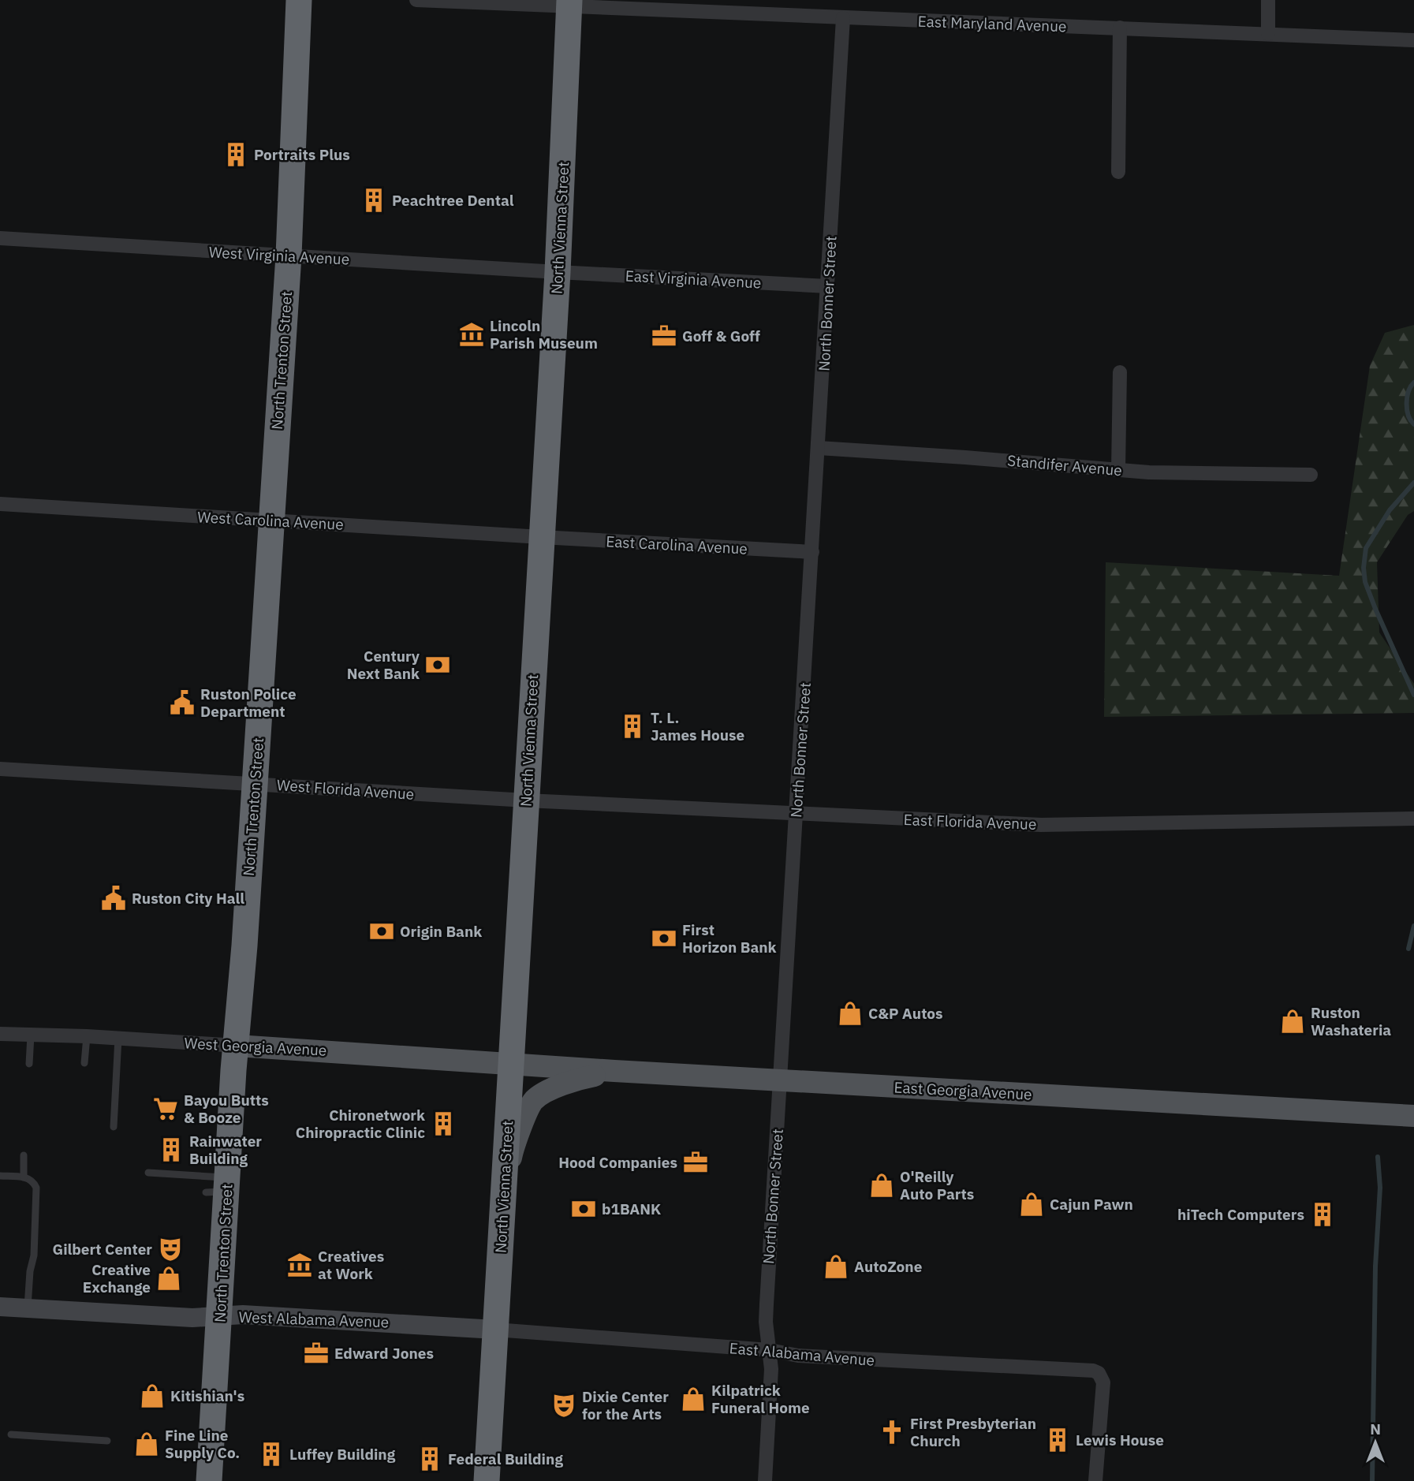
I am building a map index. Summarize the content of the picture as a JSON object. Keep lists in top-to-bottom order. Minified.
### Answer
{"streets":{"highway":["North Vienna Street","North Trenton Street"],"main road":["West Georgia Avenue","East Georgia Avenue","West Alabama Avenue"],"street":["East Maryland Avenue","West Virginia Avenue","East Virginia Avenue","North Bonner Street","Standifer Avenue","West Carolina Avenue","East Carolina Avenue","West Florida Avenue","East Florida Avenue","East Alabama Avenue"]},"crossings":[["East Maryland Avenue","North Vienna Street"],["East Maryland Avenue","North Bonner Street"],["North Vienna Street","West Virginia Avenue"],["North Vienna Street","East Virginia Avenue"],["North Vienna Street","West Carolina Avenue"],["North Vienna Street","East Carolina Avenue"],["North Vienna Street","West Florida Avenue"],["North Vienna Street","East Florida Avenue"],["North Vienna Street","West Georgia Avenue"],["North Vienna Street","East Georgia Avenue"],["North Vienna Street","West Alabama Avenue"],["North Vienna Street","East Alabama Avenue"],["West Virginia Avenue","East Virginia Avenue"],["West Virginia Avenue","North Trenton Street"],["East Virginia Avenue","North Bonner Street"],["North Bonner Street","Standifer Avenue"],["North Bonner Street","East Carolina Avenue"],["North Bonner Street","East Florida Avenue"],["North Bonner Street","East Georgia Avenue"],["North Bonner Street","East Alabama Avenue"],["North Trenton Street","West Carolina Avenue"],["North Trenton Street","West Florida Avenue"],["North Trenton Street","West Georgia Avenue"],["North Trenton Street","West Alabama Avenue"],["West Carolina Avenue","East Carolina Avenue"],["West Florida Avenue","East Florida Avenue"],["West Georgia Avenue","East Georgia Avenue"],["West Alabama Avenue","East Alabama Avenue"]],"places":{"building":["Portraits Plus","Peachtree Dental","T. L. James House","Chironetwork Chiropractic Clinic","Rainwater Building","hiTech Computers","Lewis House","Luffey Building","Federal Building"],"museum":["Lincoln Parish Museum","Creatives at Work"],"office":["Goff & Goff","Hood Companies","Edward Jones"],"bank":["Century Next Bank","Origin Bank","First Horizon Bank","b1BANK"],"public building":["Ruston Police Department","Ruston City Hall"],"shop":["C&P Autos","Ruston Washateria","O'Reilly Auto Parts","Cajun Pawn","AutoZone","Creative Exchange","Kitishian's","Kilpatrick Funeral Home","Fine Line Supply Co."],"supermarket":["Bayou Butts & Booze"],"theatre":["Gilbert Center","Dixie Center for the Arts"],"church":["First Presbyterian Church"]},"north":"top"}
